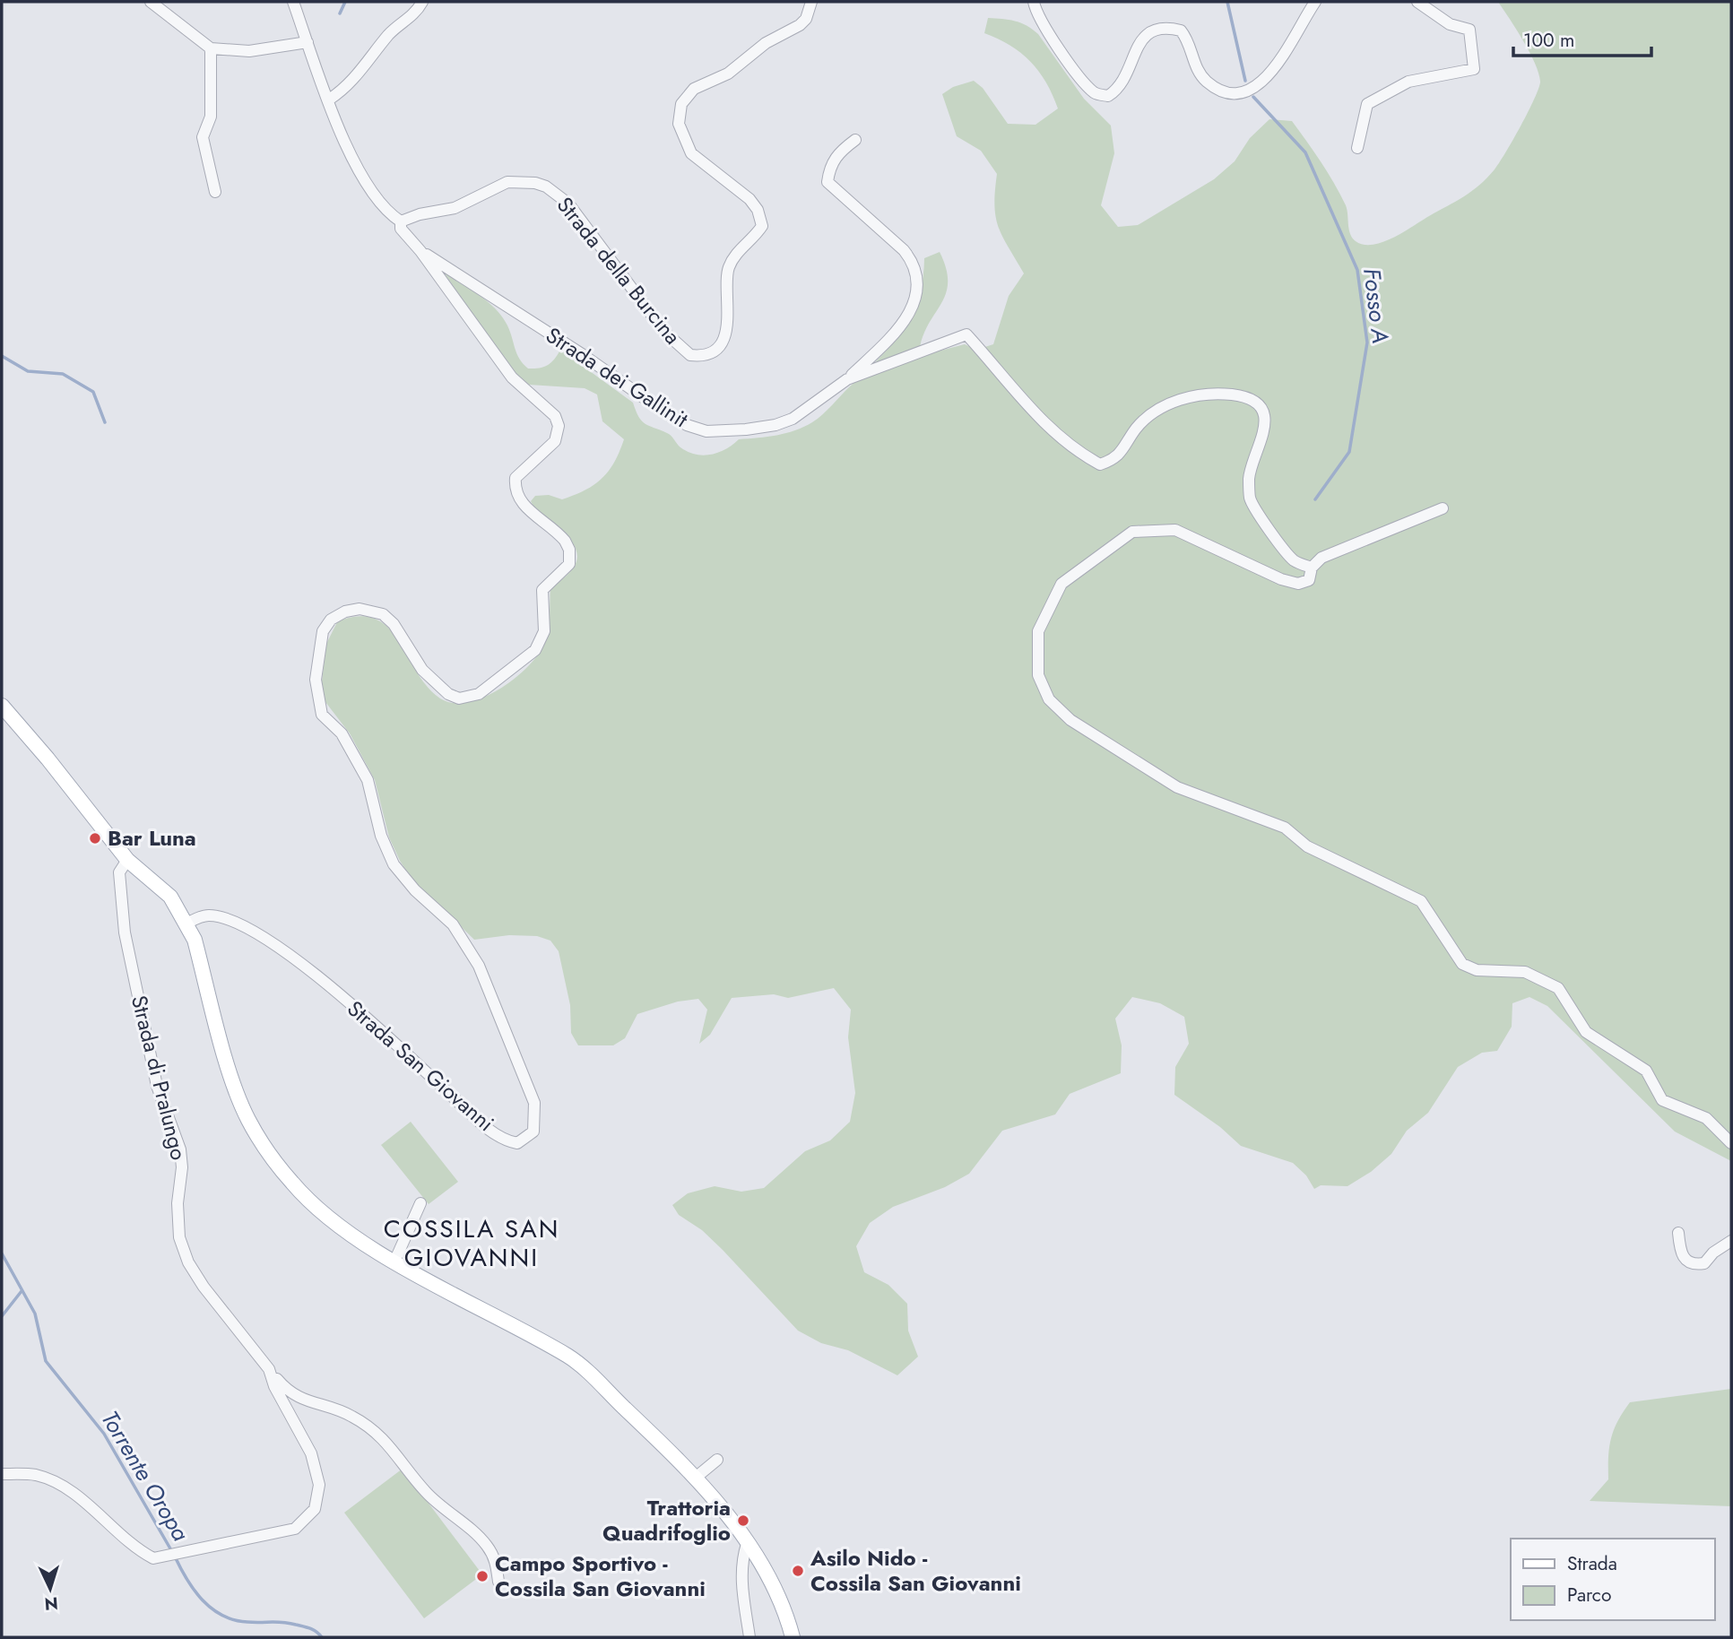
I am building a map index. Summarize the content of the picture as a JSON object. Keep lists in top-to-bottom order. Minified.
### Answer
{"streets":{"street":["Strada della Burcina","Strada dei Gallinit","Strada San Giovanni","Strada di Pralungo"]},"crossings":[["Strada della Burcina","Strada San Giovanni"],["Strada dei Gallinit","Strada San Giovanni"]],"districts":["COSSILA SAN GIOVANNI"],"water":["Fosso A","Torrente Oropa"],"places":["Bar Luna","Trattoria Quadrifoglio","Asilo Nido - Cossila San Giovanni","Campo Sportivo - Cossila San Giovanni"],"legend":["Strada","Parco"],"scale_bar":"100 m","north":"bottom"}
